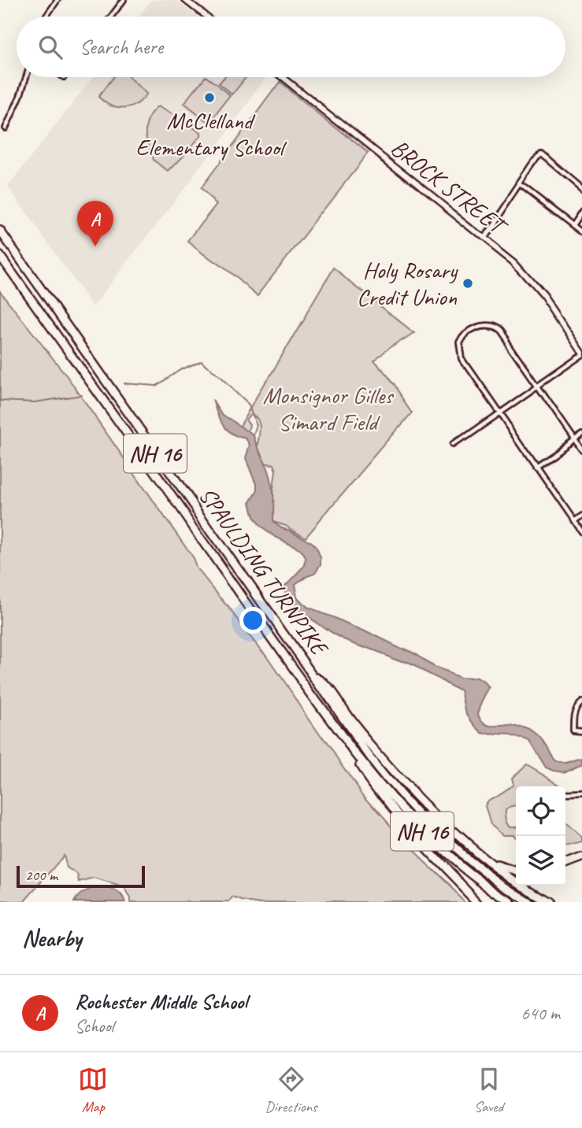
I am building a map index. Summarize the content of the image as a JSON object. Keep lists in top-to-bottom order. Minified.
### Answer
{"streets":{"highway":["NH 16","SPAULDING TURNPIKE"],"street":["BROCK STREET"]},"parks":["Monsignor Gilles Simard Field"],"places":["McClelland Elementary School","Holy Rosary Credit Union"],"scale_bar":"200 m","page":{"search":"Search here","pins":"A","scale":"200 m","heading":"Nearby","list":[{"mark":"A","name":"Rochester Middle School","note":"School","value":"640 m"}],"nav":["Map","Directions","Saved"]}}
